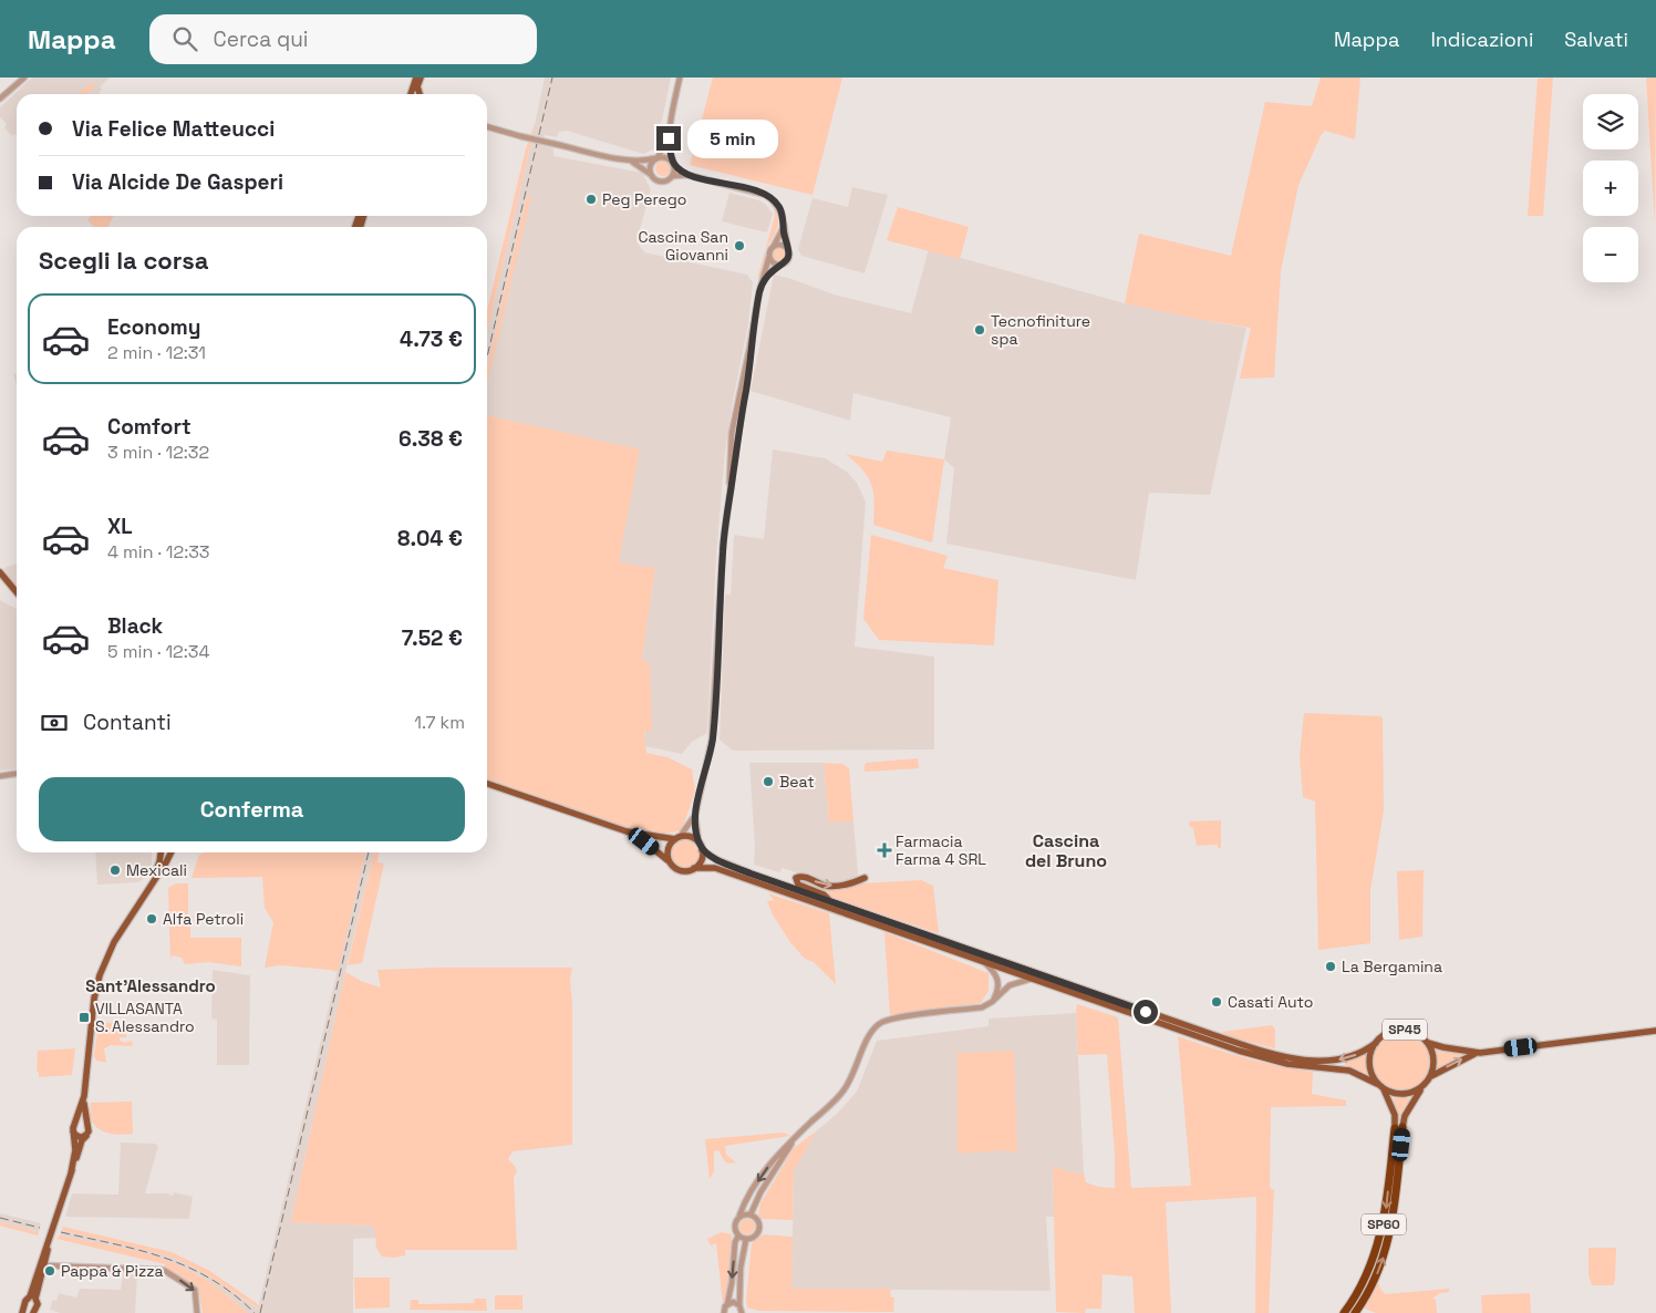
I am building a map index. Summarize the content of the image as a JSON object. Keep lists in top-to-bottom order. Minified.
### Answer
{"streets":{"highway":["SP60"],"main road":["SP45"]},"crossings":[["SP45","SP60"]],"districts":["Cascina del Bruno","Sant'Alessandro"],"places":{"other":["Peg Perego","Cascina San Giovanni","Tecnofiniture spa","Beat","Mexicali","Alfa Petroli","La Bergamina","Casati Auto","Pappa & Pizza"],"health":["Farmacia Farma 4 SRL"],"transit":["VILLASANTA S. Alessandro"]},"page":{"header":"Mappa","search":"Cerca qui","nav":["Mappa","Indicazioni","Salvati"],"map_buttons":["+","−"],"banner":["Via Felice Matteucci","Via Alcide De Gasperi"],"bubble":"5 min","heading":"Scegli la corsa","list":[{"name":"Economy","note":"2 min · 12:31","value":"4.73 €"},{"name":"Comfort","note":"3 min · 12:32","value":"6.38 €"},{"name":"XL","note":"4 min · 12:33","value":"8.04 €"},{"name":"Black","note":"5 min · 12:34","value":"7.52 €"}],"pay":["Contanti","1.7 km"],"buttons":"Conferma"}}
